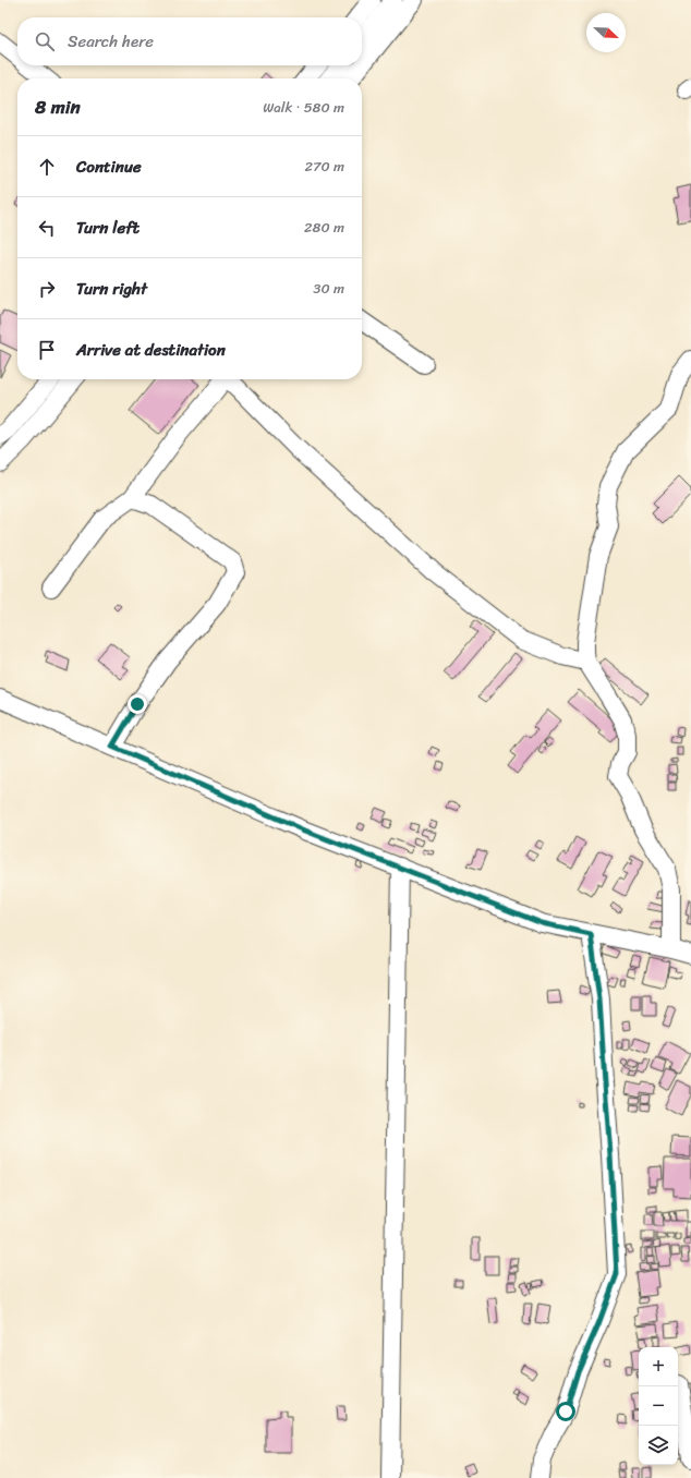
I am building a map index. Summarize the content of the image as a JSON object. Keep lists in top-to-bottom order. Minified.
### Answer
{"north":"bottom right","page":{"search":"Search here","heading":["8 min","Walk · 580 m"],"list":[["Continue","270 m"],["Turn left","280 m"],["Turn right","30 m"],"Arrive at destination"],"map_buttons":["+","−"]}}
